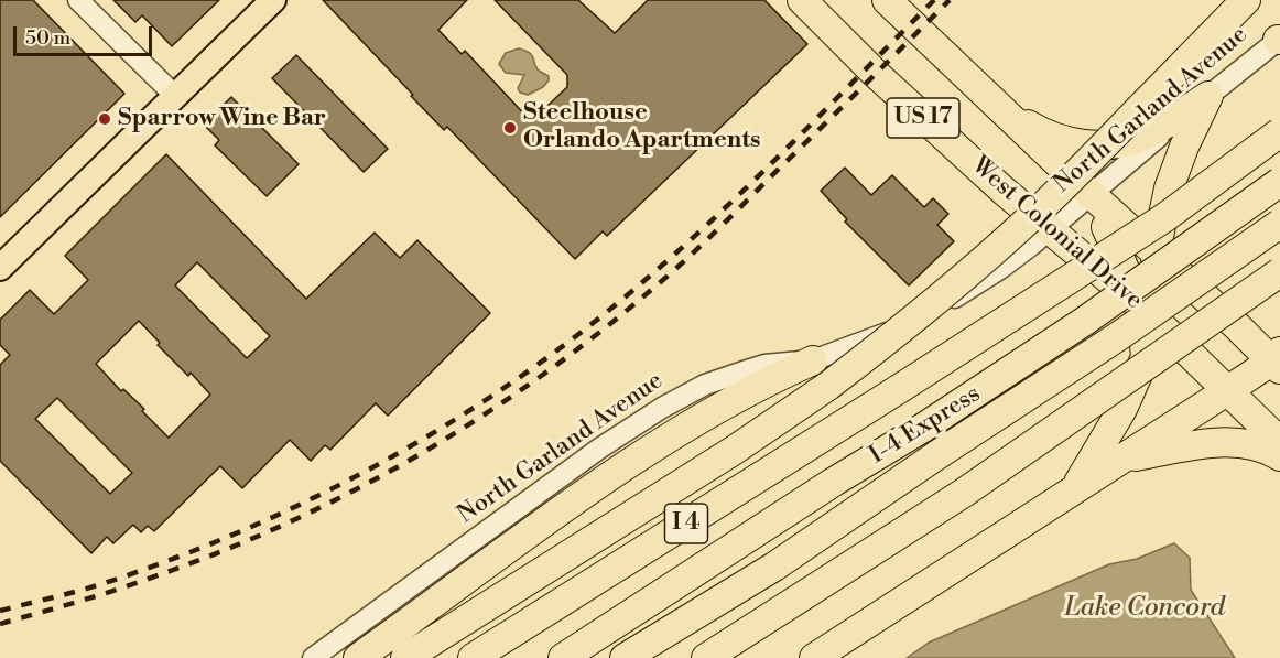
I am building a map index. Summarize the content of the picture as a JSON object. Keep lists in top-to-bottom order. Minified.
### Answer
{"streets":{"highway":["US 17","West Colonial Drive","I-4 Express","I 4"],"street":["North Garland Avenue"]},"crossings":[["North Garland Avenue","West Colonial Drive"]],"water":["Lake Concord"],"places":["Sparrow Wine Bar","Steelhouse Orlando Apartments"],"scale_bar":"50 m"}
